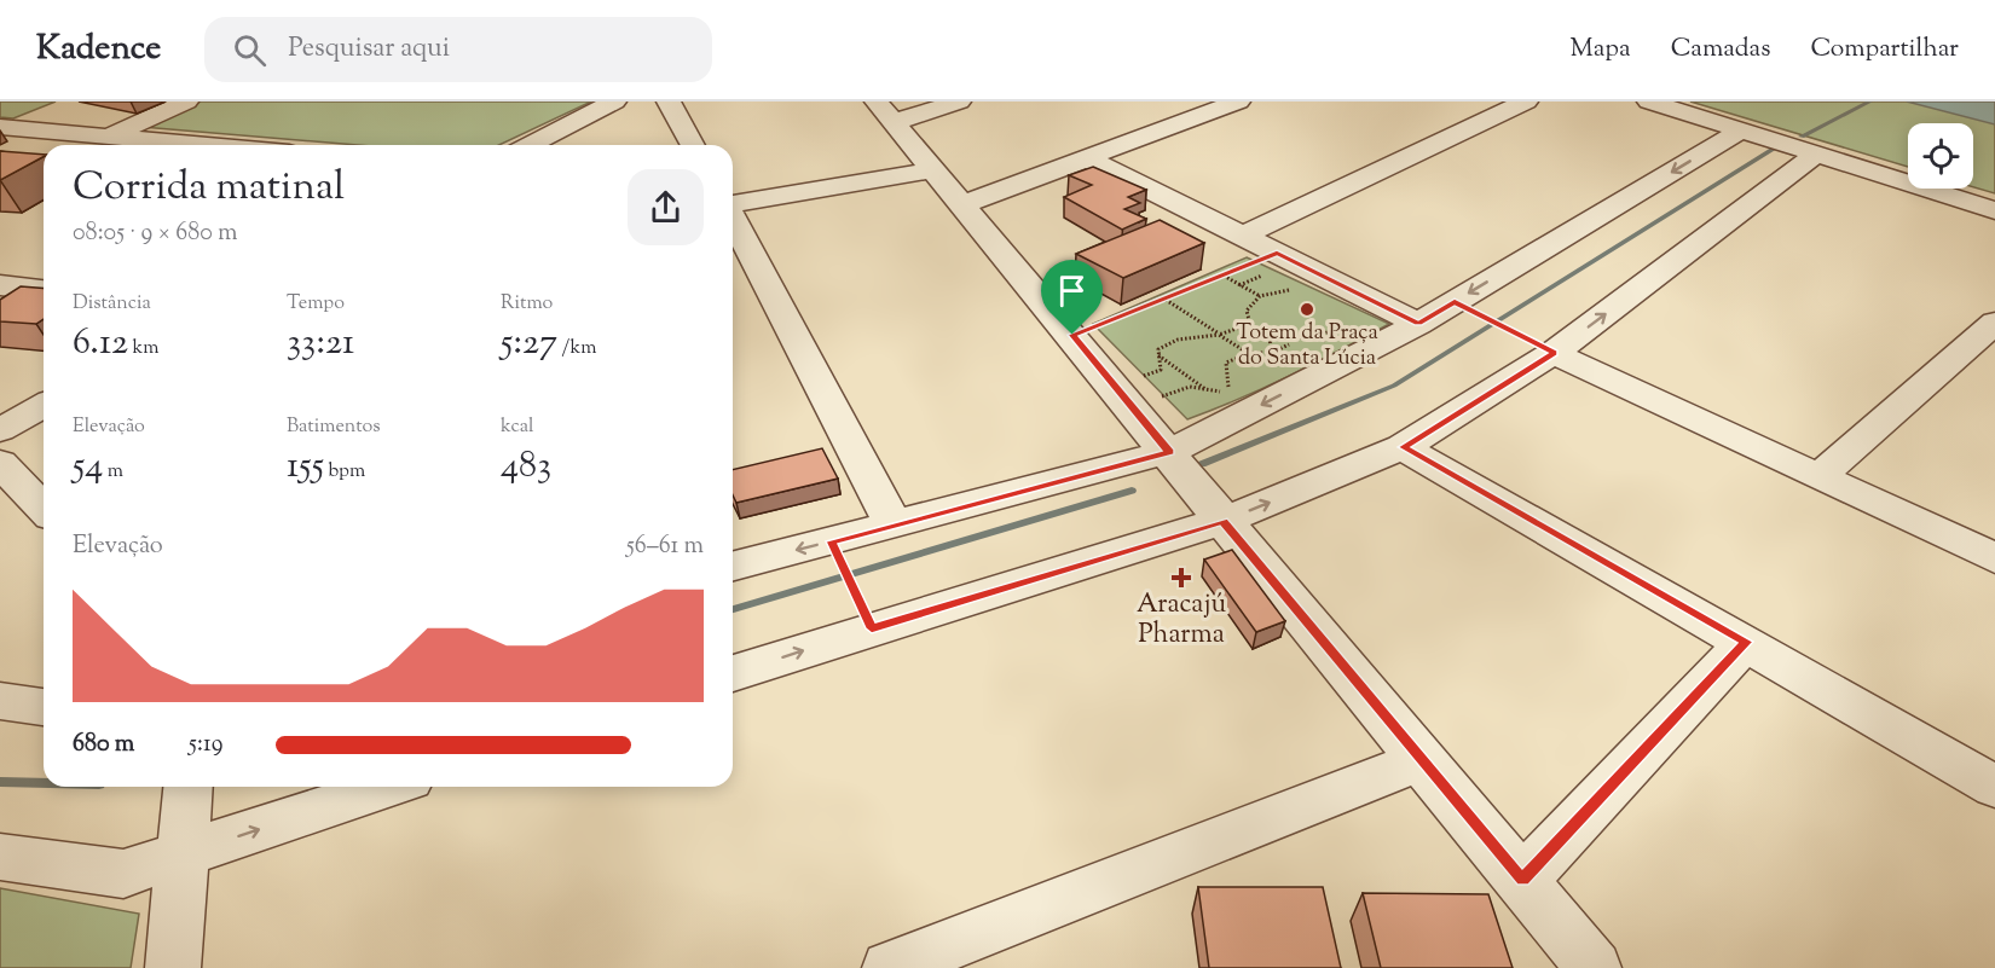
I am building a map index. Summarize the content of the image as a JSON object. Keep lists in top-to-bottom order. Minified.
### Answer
{"places":{"other":["Totem da Praça do Santa Lúcia"],"health":["Aracajú Pharma"]},"page":{"header":"Kadence","search":"Pesquisar aqui","nav":["Mapa","Camadas","Compartilhar"],"heading":["Corrida matinal","08:05 · 9 × 680 m"],"stats":[["Distância","6.12 km"],["Tempo","33:21"],["Ritmo","5:27 /km"],["Elevação","54 m"],["Batimentos","155 bpm"],["kcal","483"]],"chart":["Elevação","56–61 m"],"list":[{"name":"680 m","note":"5:19"}]}}
